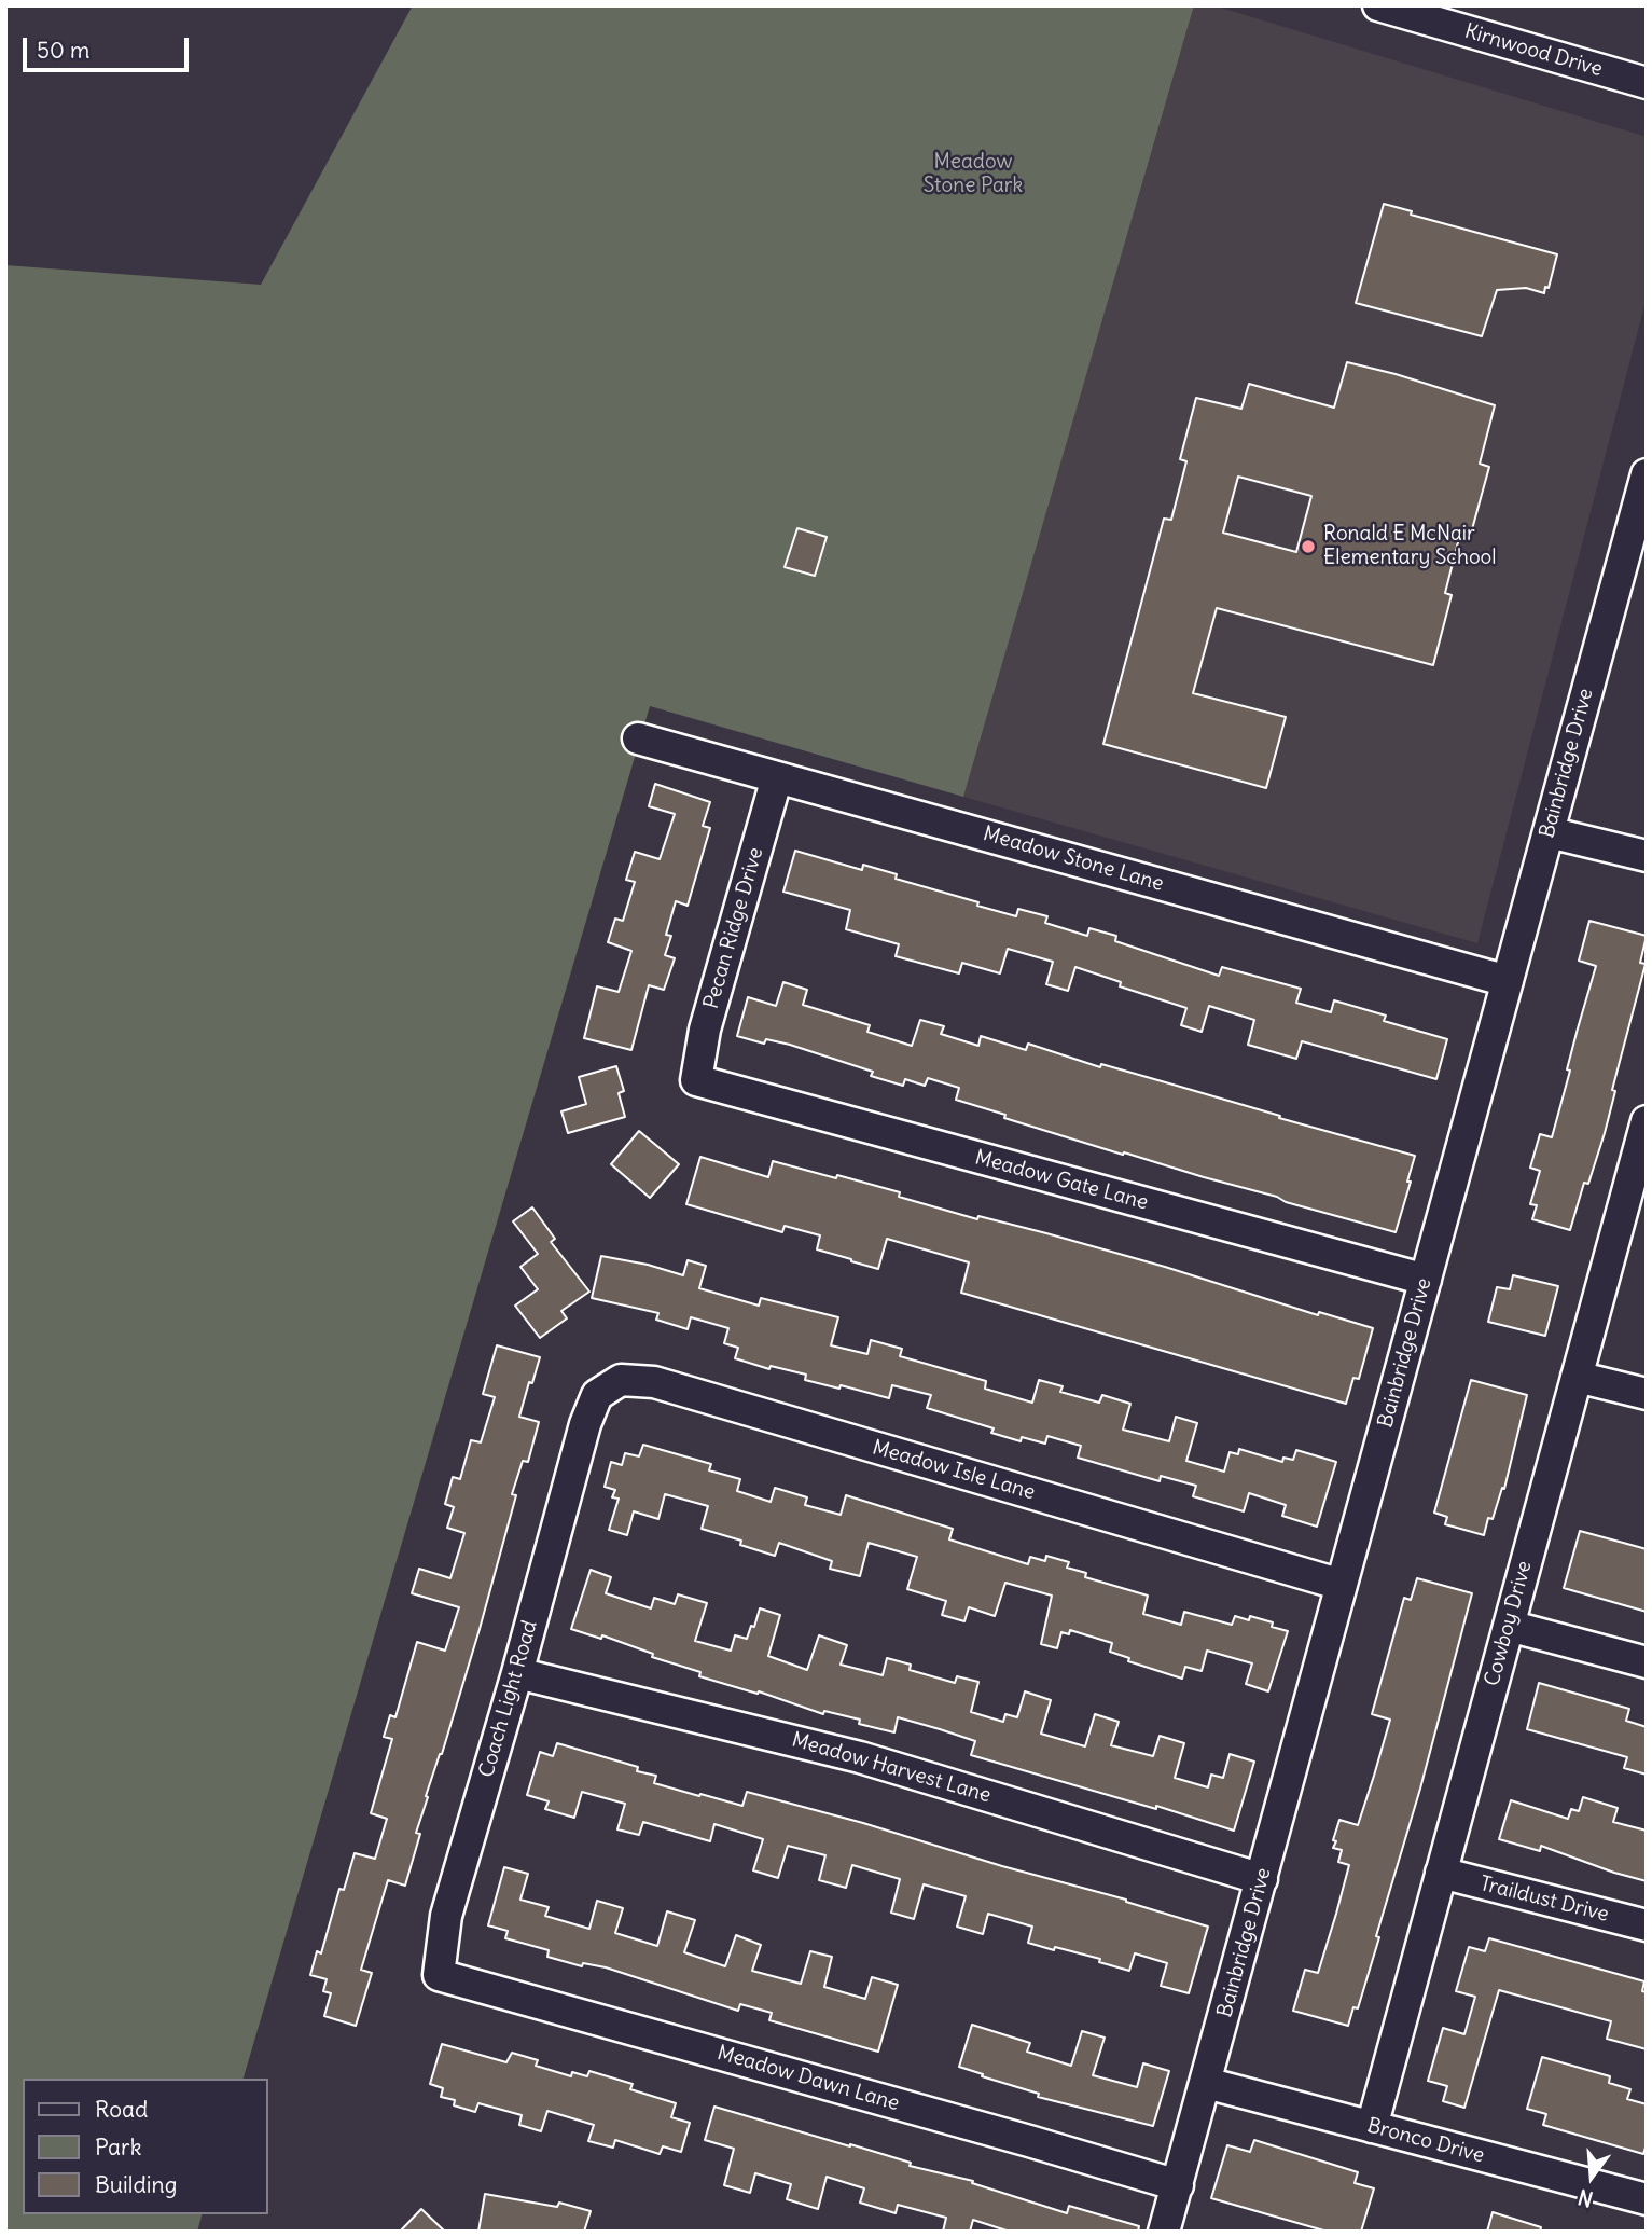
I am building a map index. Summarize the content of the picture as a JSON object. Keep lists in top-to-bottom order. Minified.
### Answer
{"streets":{"street":["Kirnwood Drive","Bainbridge Drive","Meadow Stone Lane","Pecan Ridge Drive","Meadow Gate Lane","Meadow Isle Lane","Cowboy Drive","Coach Light Road","Meadow Harvest Lane","Traildust Drive","Meadow Dawn Lane","Bronco Drive"]},"crossings":[["Bainbridge Drive","Meadow Stone Lane"],["Bainbridge Drive","Meadow Gate Lane"],["Bainbridge Drive","Meadow Isle Lane"],["Bainbridge Drive","Meadow Harvest Lane"],["Bainbridge Drive","Meadow Dawn Lane"],["Bainbridge Drive","Bronco Drive"],["Meadow Stone Lane","Pecan Ridge Drive"],["Pecan Ridge Drive","Meadow Gate Lane"],["Meadow Isle Lane","Coach Light Road"],["Cowboy Drive","Traildust Drive"],["Cowboy Drive","Bronco Drive"],["Coach Light Road","Meadow Harvest Lane"],["Coach Light Road","Meadow Dawn Lane"]],"parks":["Meadow Stone Park"],"places":["Ronald E McNair Elementary School"],"legend":["Road","Park","Building"],"scale_bar":"50 m","north":"bottom"}
